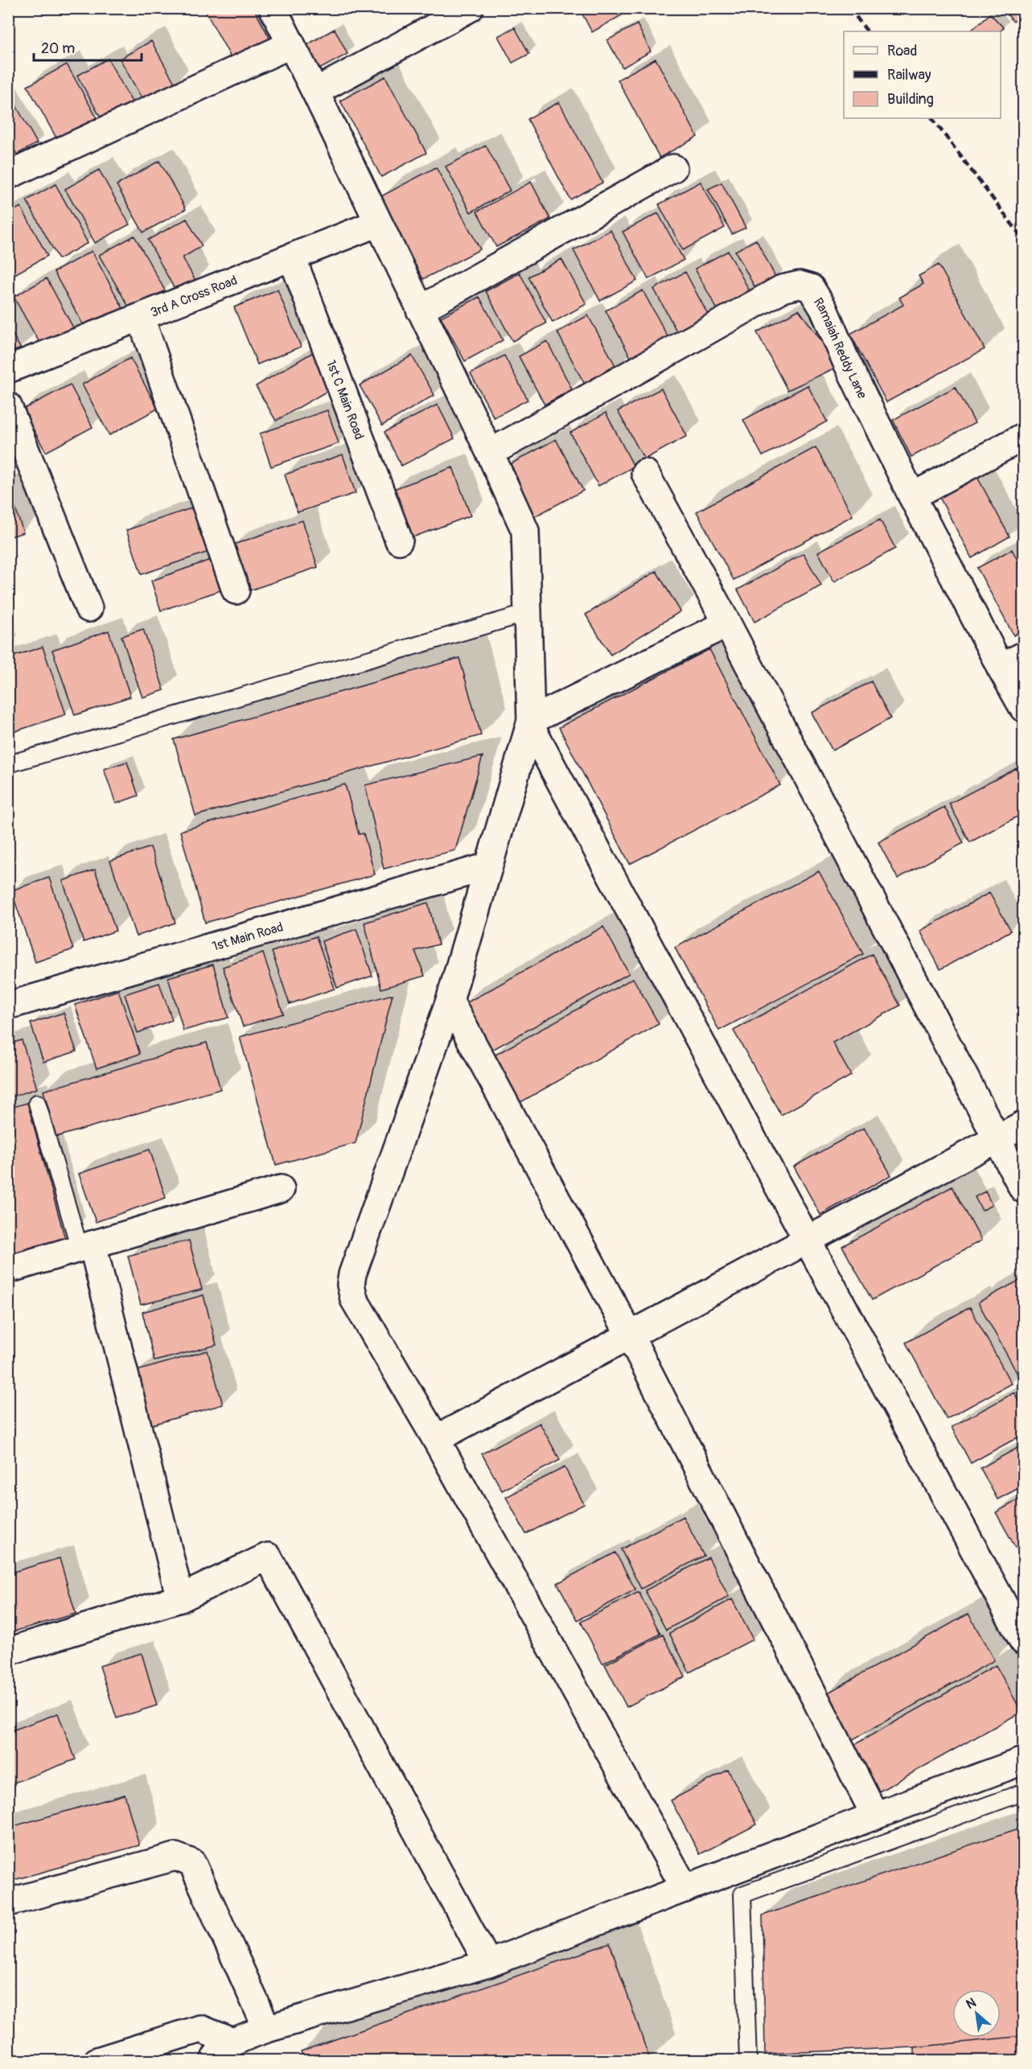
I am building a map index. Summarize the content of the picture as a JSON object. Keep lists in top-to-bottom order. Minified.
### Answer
{"streets":{"street":["3rd A Cross Road","Ramaiah Reddy Lane","1st C Main Road","1st Main Road"]},"crossings":[["3rd A Cross Road","1st C Main Road"]],"legend":["Road","Railway","Building"],"scale_bar":"20 m","north":"top left"}
